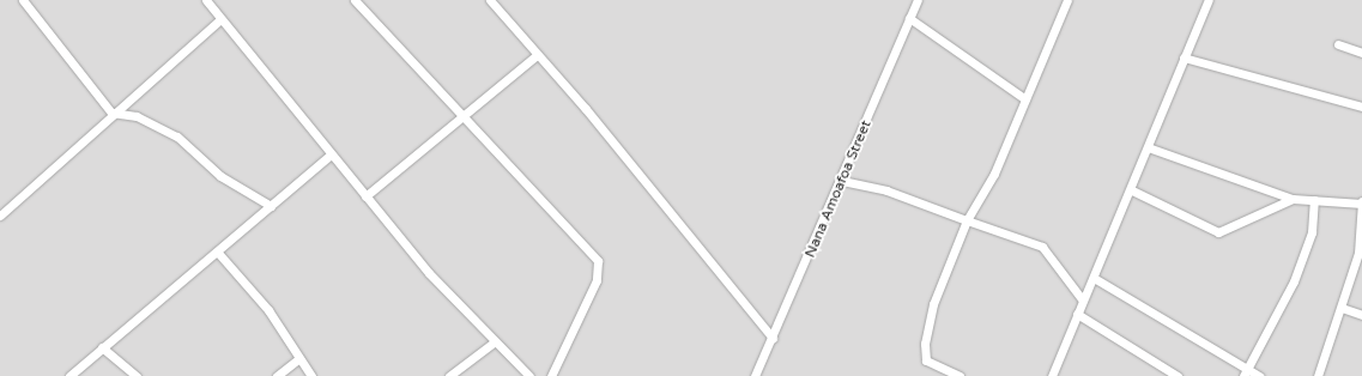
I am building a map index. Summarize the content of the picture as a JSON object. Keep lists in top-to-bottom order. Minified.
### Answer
{"streets":{"street":["Nana Amoafoa Street"]}}
